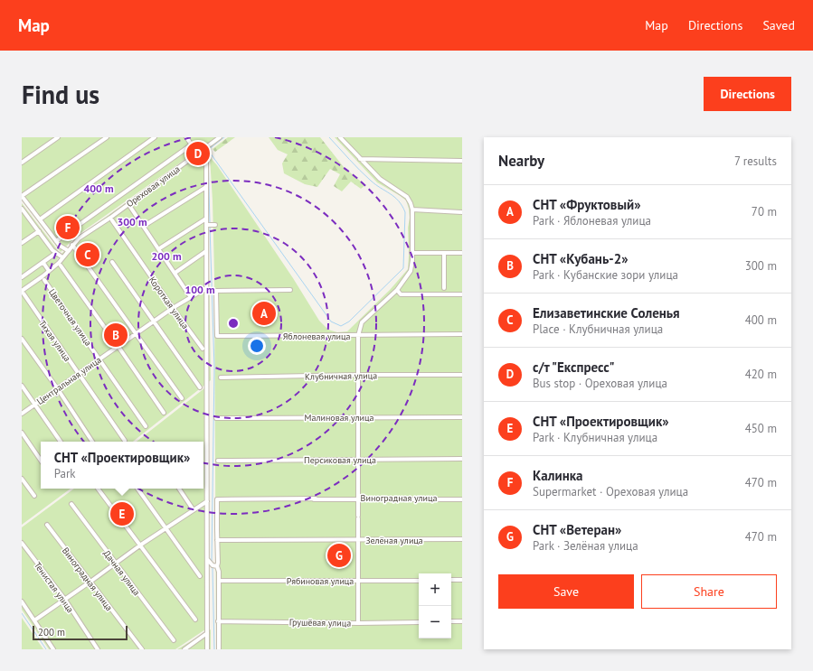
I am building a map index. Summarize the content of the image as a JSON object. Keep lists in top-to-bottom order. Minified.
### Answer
{"streets":{"street":["Ореховая улица","Короткая улица","Цветочная улица","Яблоневая улица","Тихая улица","Клубничная улица","Центральная улица","Малиновая улица","Персиковая улица","Виноградная улица","Зелёная улица","Дачная улица","Рябиновая улица","Тенистая улица","Грушёвая улица"]},"crossings":[["Ореховая улица","Тихая улица"],["Короткая улица","Центральная улица"],["Цветочная улица","Центральная улица"],["Тихая улица","Центральная улица"]],"scale_bar":"200 m","page":{"header":"Map","nav":["Map","Directions","Saved"],"buttons":["Directions",["Save","Share"]],"title":"Find us","heading":["Nearby","7 results"],"pins":["D","F","C","A","B","E","G"],"list":[{"mark":"A","name":"СНТ «Фруктовый»","note":"Park · Яблоневая улица","value":"70 m"},{"mark":"B","name":"СНТ «Кубань-2»","note":"Park · Кубанские зори улица","value":"300 m"},{"mark":"C","name":"Елизаветинские Соленья","note":"Place · Клубничная улица","value":"400 m"},{"mark":"D","name":"с/т \"Експресс\"","note":"Bus stop · Ореховая улица","value":"420 m"},{"mark":"E","name":"СНТ «Проектировщик»","note":"Park · Клубничная улица","value":"450 m"},{"mark":"F","name":"Калинка","note":"Supermarket · Ореховая улица","value":"470 m"},{"mark":"G","name":"СНТ «Ветеран»","note":"Park · Зелёная улица","value":"470 m"}],"popup":["СНТ «Проектировщик»","Park"],"map_buttons":["+","−"],"scale":"200 m"},"rings":["400 m","300 m","200 m","100 m"]}
